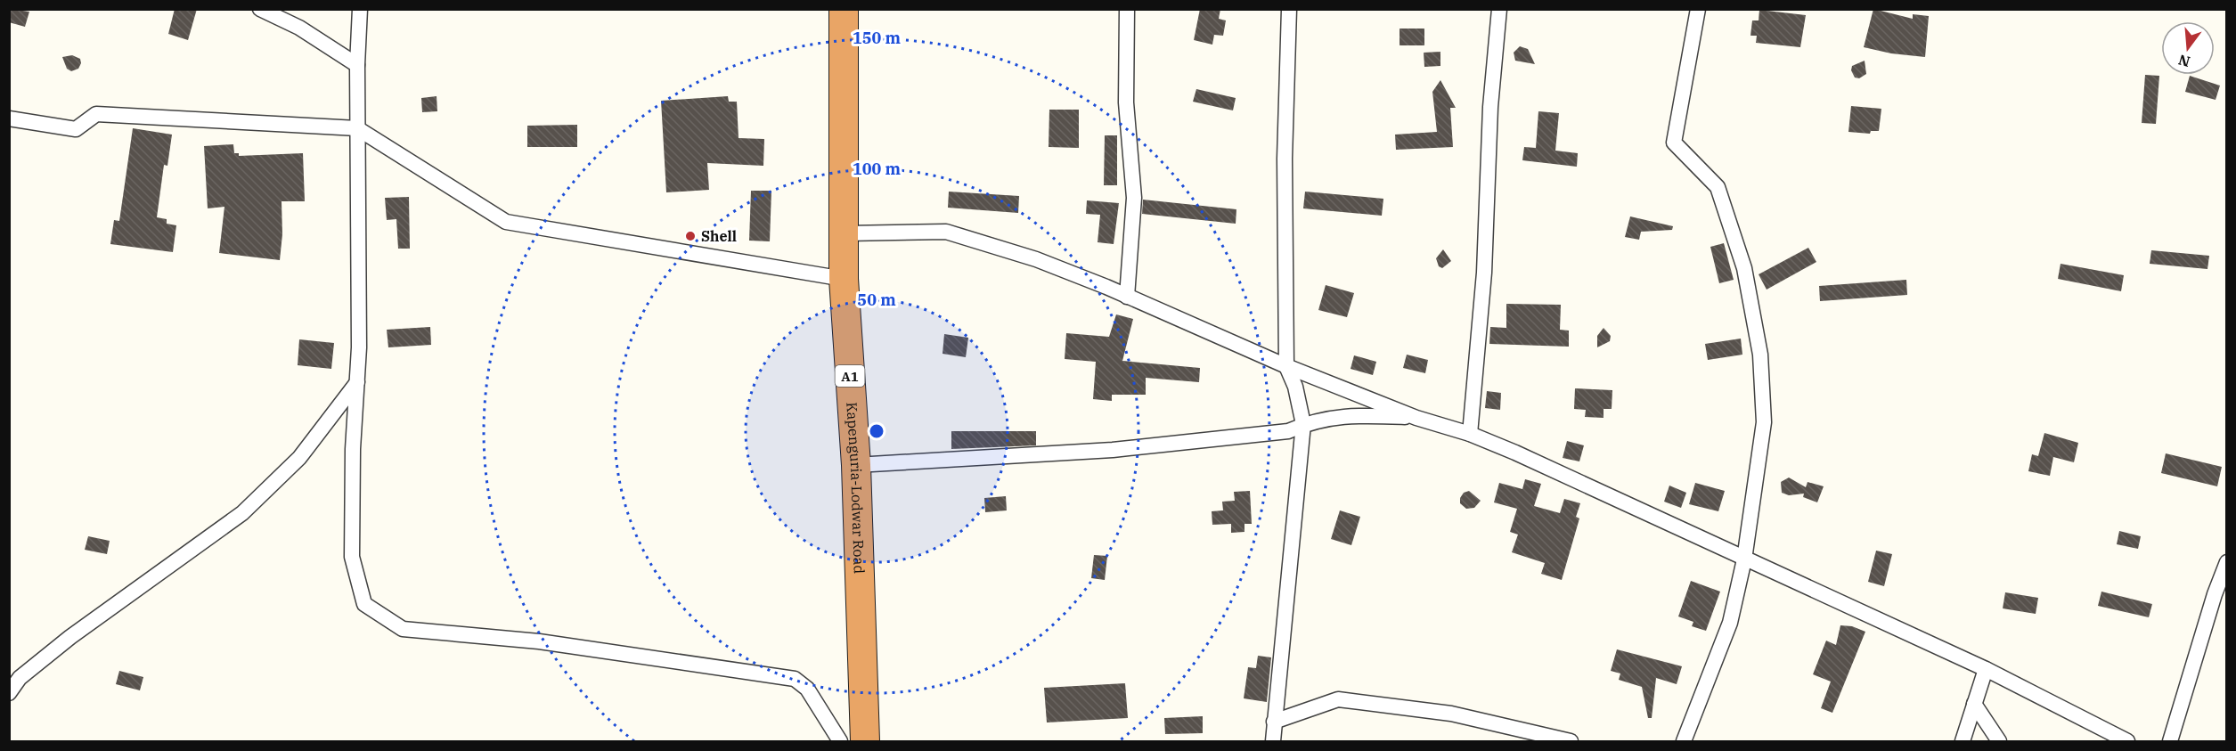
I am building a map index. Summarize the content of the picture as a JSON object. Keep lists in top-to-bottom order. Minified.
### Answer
{"streets":{"highway":["A1","Kapenguria-Lodwar Road"]},"places":["Shell"],"north":"bottom","rings":["150 m","100 m","50 m"]}
